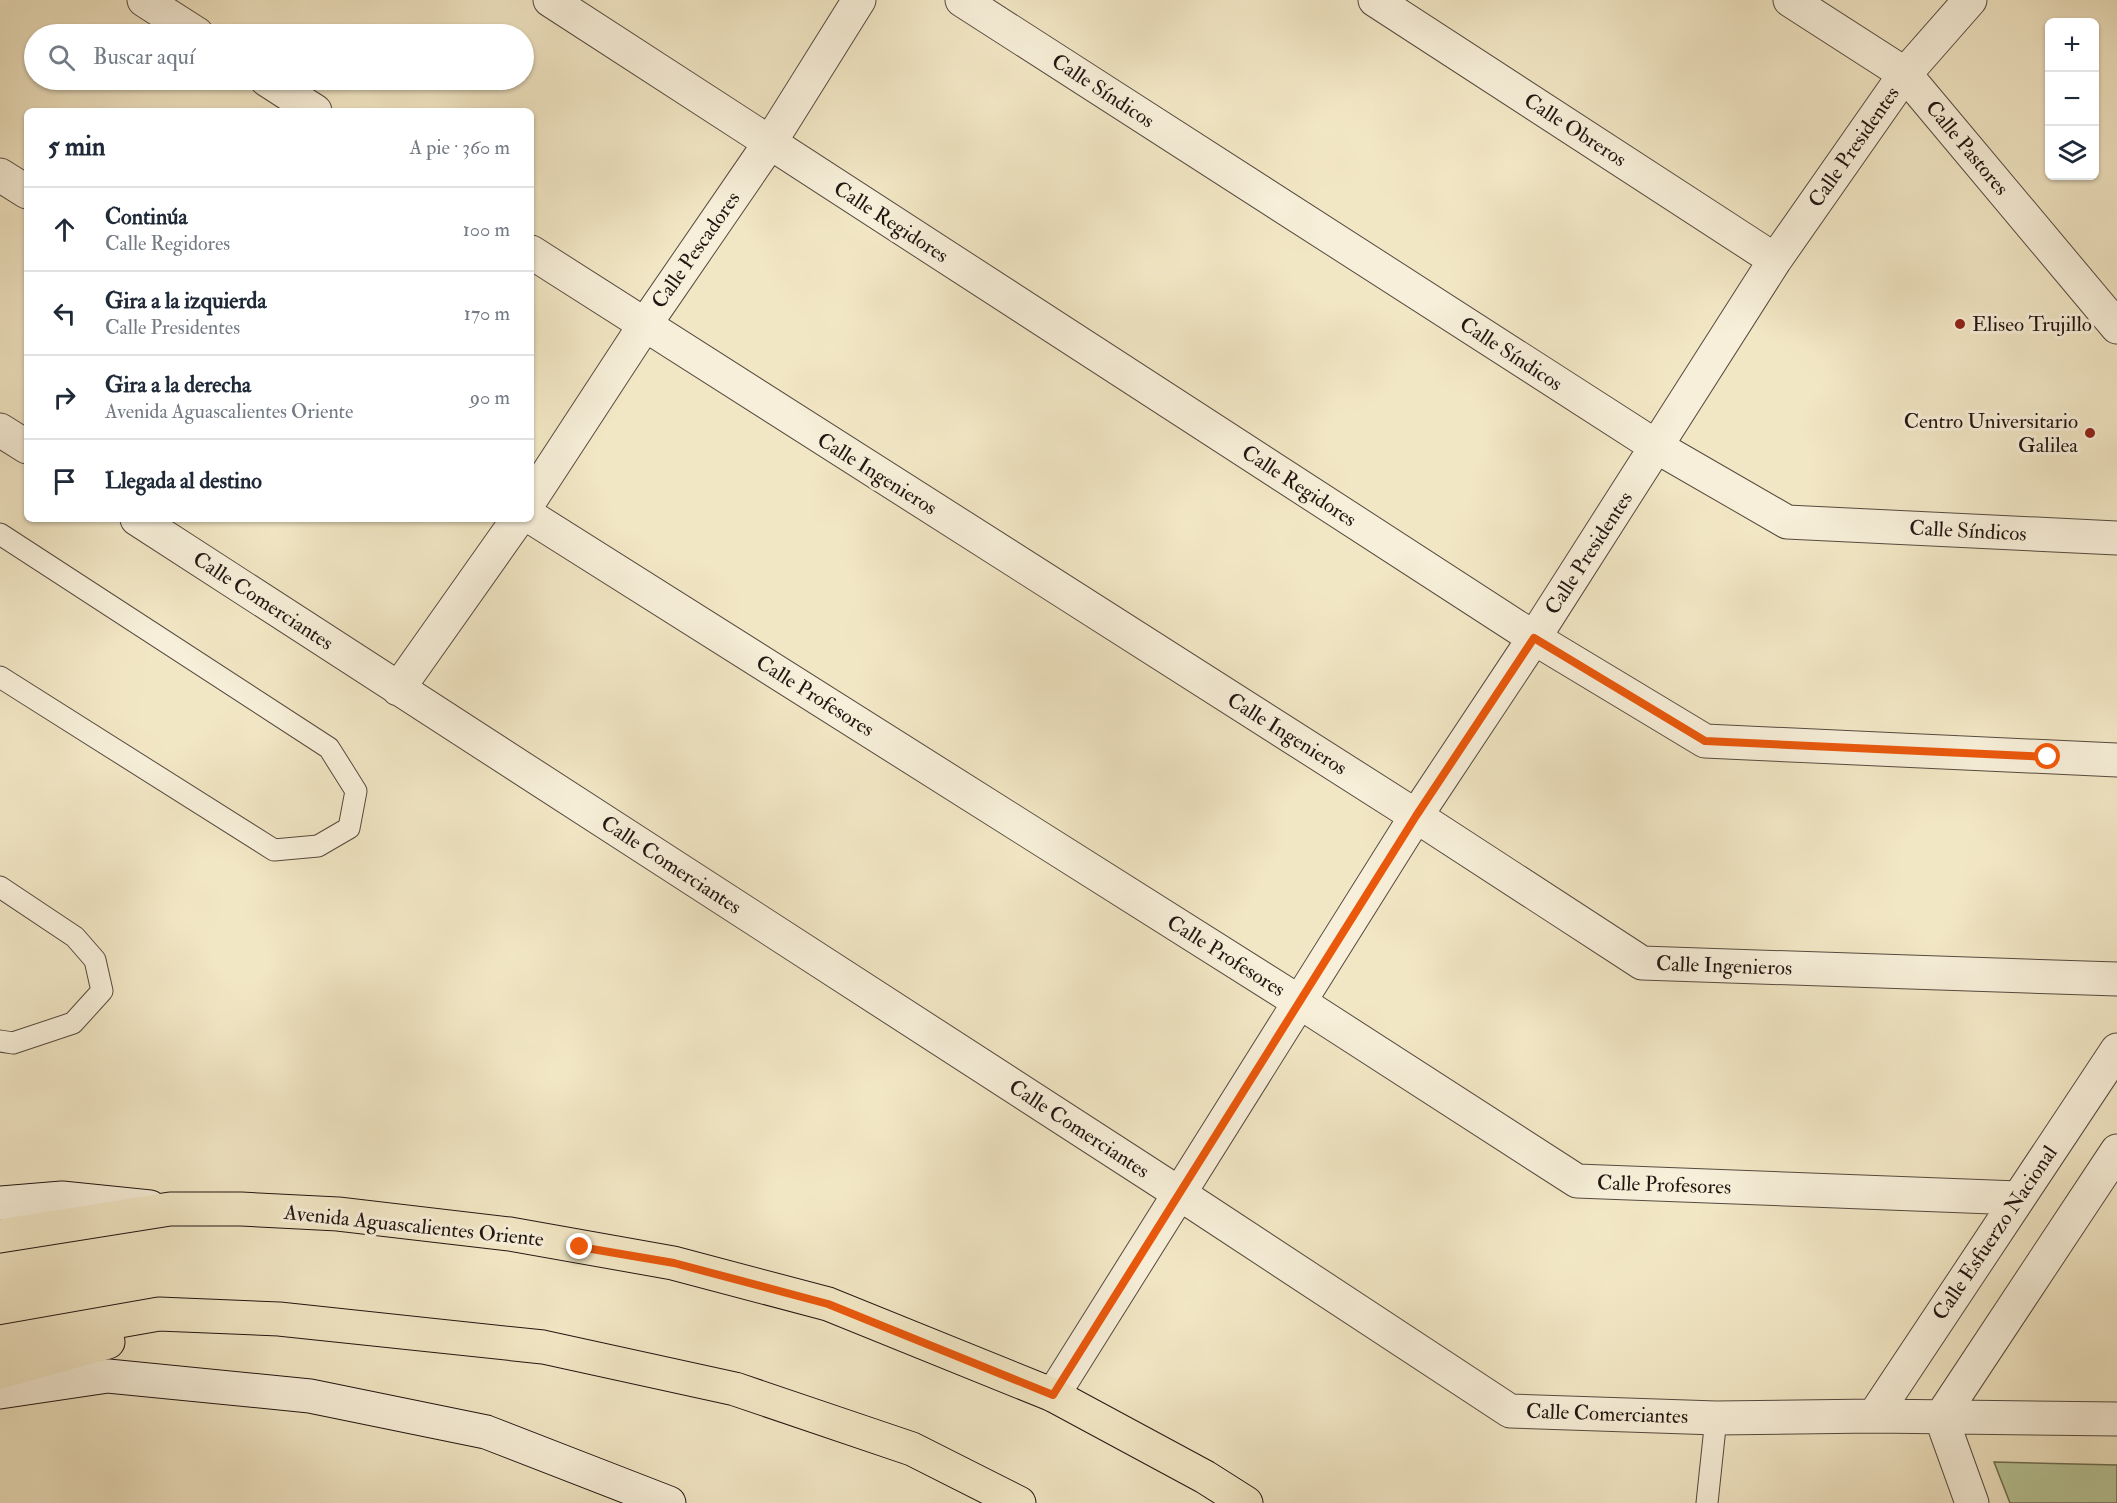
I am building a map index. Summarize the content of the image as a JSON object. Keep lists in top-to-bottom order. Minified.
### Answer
{"streets":{"main road":["Avenida Aguascalientes Oriente"],"street":["Calle Síndicos","Calle Obreros","Calle Presidentes","Calle Pastores","Calle Regidores","Calle Pescadores","Calle Ingenieros","Calle Comerciantes","Calle Profesores","Calle Esfuerzo Nacional"]},"crossings":[["Calle Síndicos","Calle Presidentes"],["Calle Obreros","Calle Presidentes"],["Calle Presidentes","Calle Pastores"],["Calle Presidentes","Calle Regidores"],["Calle Presidentes","Calle Ingenieros"],["Calle Presidentes","Calle Comerciantes"],["Calle Presidentes","Calle Profesores"],["Calle Presidentes","Avenida Aguascalientes Oriente"],["Calle Regidores","Calle Pescadores"],["Calle Pescadores","Calle Ingenieros"],["Calle Comerciantes","Calle Esfuerzo Nacional"],["Calle Profesores","Calle Esfuerzo Nacional"]],"places":["Eliseo Trujillo","Centro Universitario Galilea"],"page":{"map_buttons":["+","−"],"search":"Buscar aquí","heading":["5 min","A pie · 360 m"],"list":[["Continúa","Calle Regidores","100 m"],["Gira a la izquierda","Calle Presidentes","170 m"],["Gira a la derecha","Avenida Aguascalientes Oriente","90 m"],"Llegada al destino"]}}
